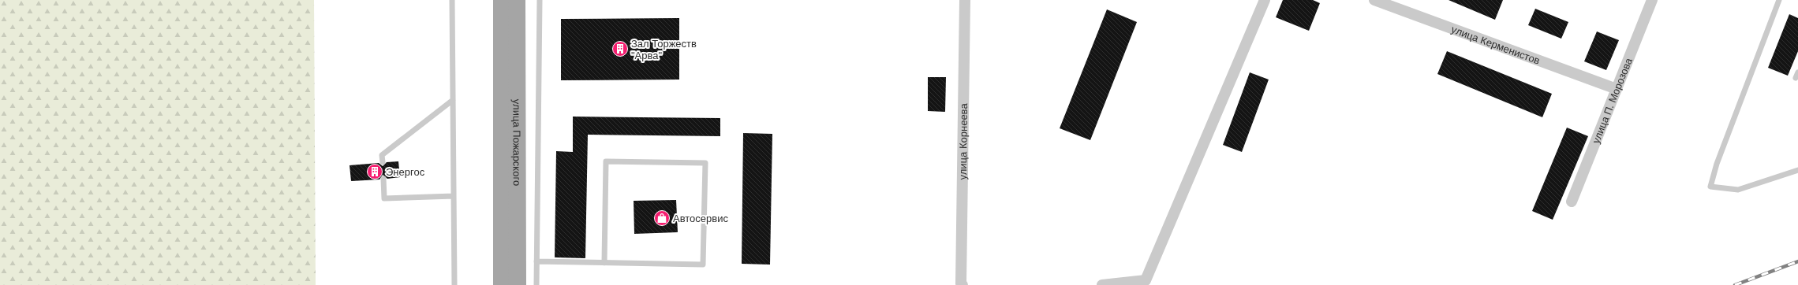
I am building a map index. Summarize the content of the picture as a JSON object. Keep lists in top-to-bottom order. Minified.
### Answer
{"streets":{"main road":["улица Пожарского"],"street":["улица Керменистов","улица П. Морозова","улица Корнеева"]},"crossings":[["улица Керменистов","улица П. Морозова"]],"places":{"building":["Зал Торжеств \"Арва\"","Энергос"],"shop":["Автосервис"]}}
